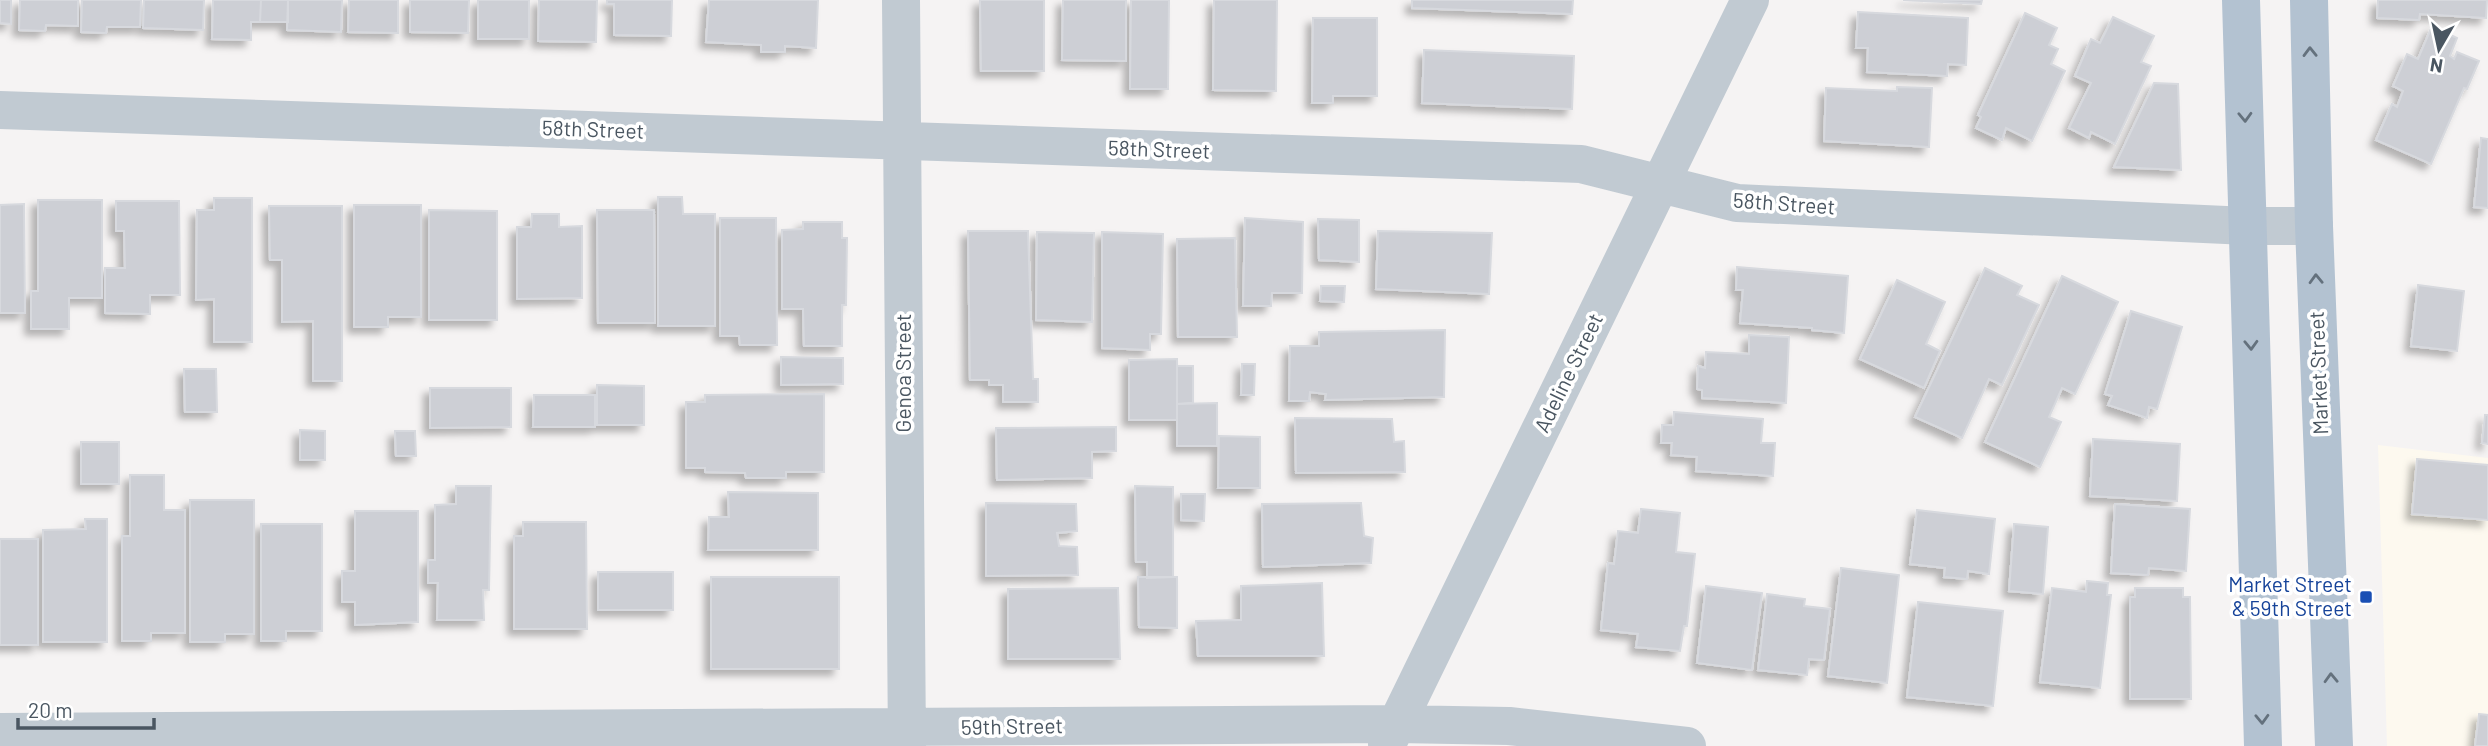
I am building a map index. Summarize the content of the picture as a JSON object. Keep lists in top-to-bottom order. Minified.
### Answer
{"streets":{"main road":["Market Street"],"street":["58th Street","Genoa Street","Adeline Street","59th Street"]},"crossings":[["58th Street","Genoa Street"],["58th Street","Adeline Street"],["58th Street","Market Street"],["Genoa Street","59th Street"],["Adeline Street","59th Street"]],"places":{"transit":["Market Street & 59th Street"]},"scale_bar":"20 m","north":"bottom"}
